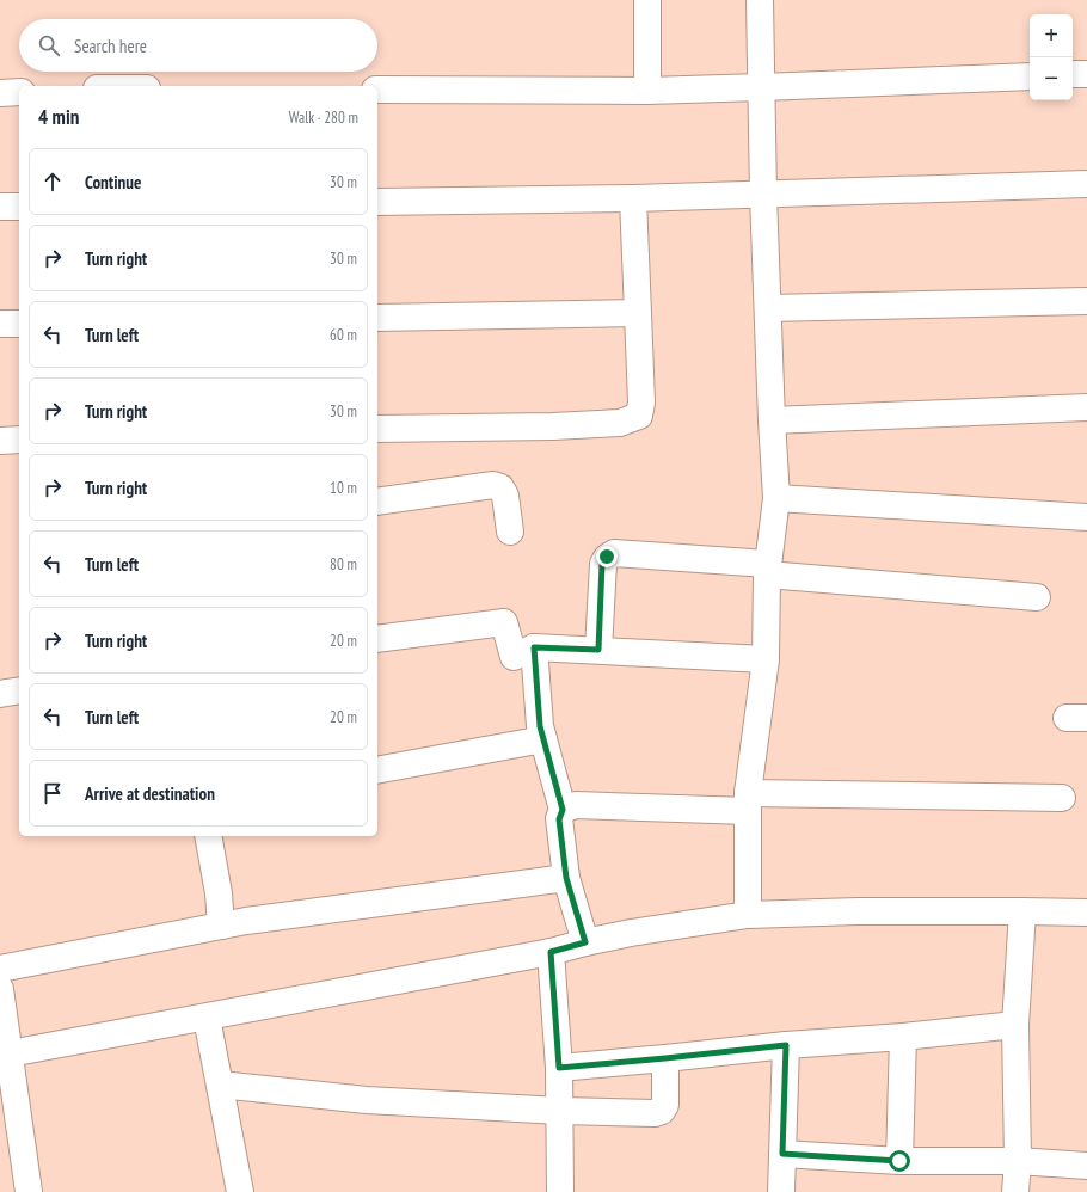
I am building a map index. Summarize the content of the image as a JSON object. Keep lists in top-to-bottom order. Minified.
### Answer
{"page":{"map_buttons":["+","−"],"search":"Search here","heading":["4 min","Walk · 280 m"],"list":[["Continue","30 m"],["Turn right","30 m"],["Turn left","60 m"],["Turn right","30 m"],["Turn right","10 m"],["Turn left","80 m"],["Turn right","20 m"],["Turn left","20 m"],"Arrive at destination"]}}
